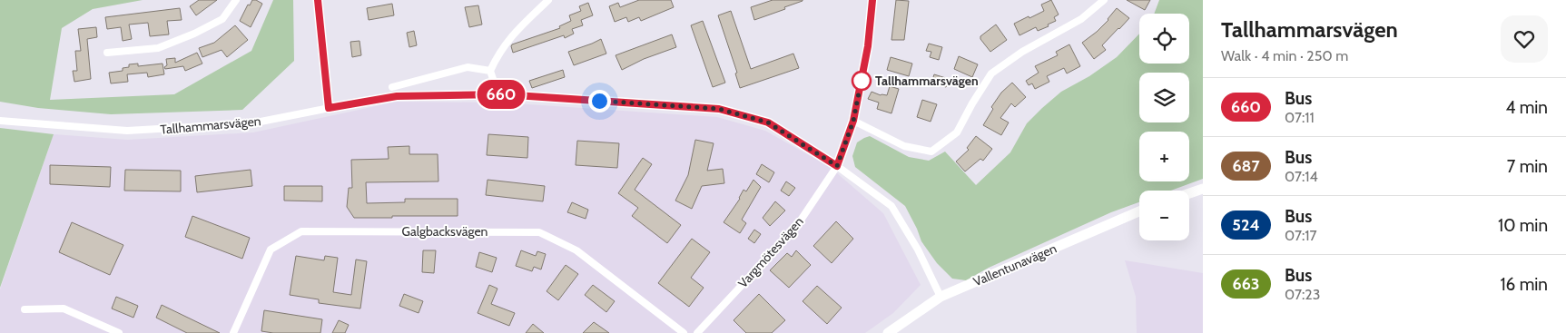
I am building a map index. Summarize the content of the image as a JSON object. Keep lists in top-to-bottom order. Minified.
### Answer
{"streets":{"main road":["Vallentunavägen"],"street":["Tallhammarsvägen","Galgbacksvägen","Vargmötesvägen"]},"crossings":[["Tallhammarsvägen","Vargmötesvägen"],["Tallhammarsvägen","Vallentunavägen"]],"places":["Tallhammarsvägen"],"lines":["bus line 660"],"page":{"on_map":"660","heading":["Tallhammarsvägen","Walk · 4 min · 250 m"],"map_buttons":["+","−"],"list":[{"mark":"660","name":"Bus","note":"07:11","value":"4 min"},{"mark":"687","name":"Bus","note":"07:14","value":"7 min"},{"mark":"524","name":"Bus","note":"07:17","value":"10 min"},{"mark":"663","name":"Bus","note":"07:23","value":"16 min"}]}}
